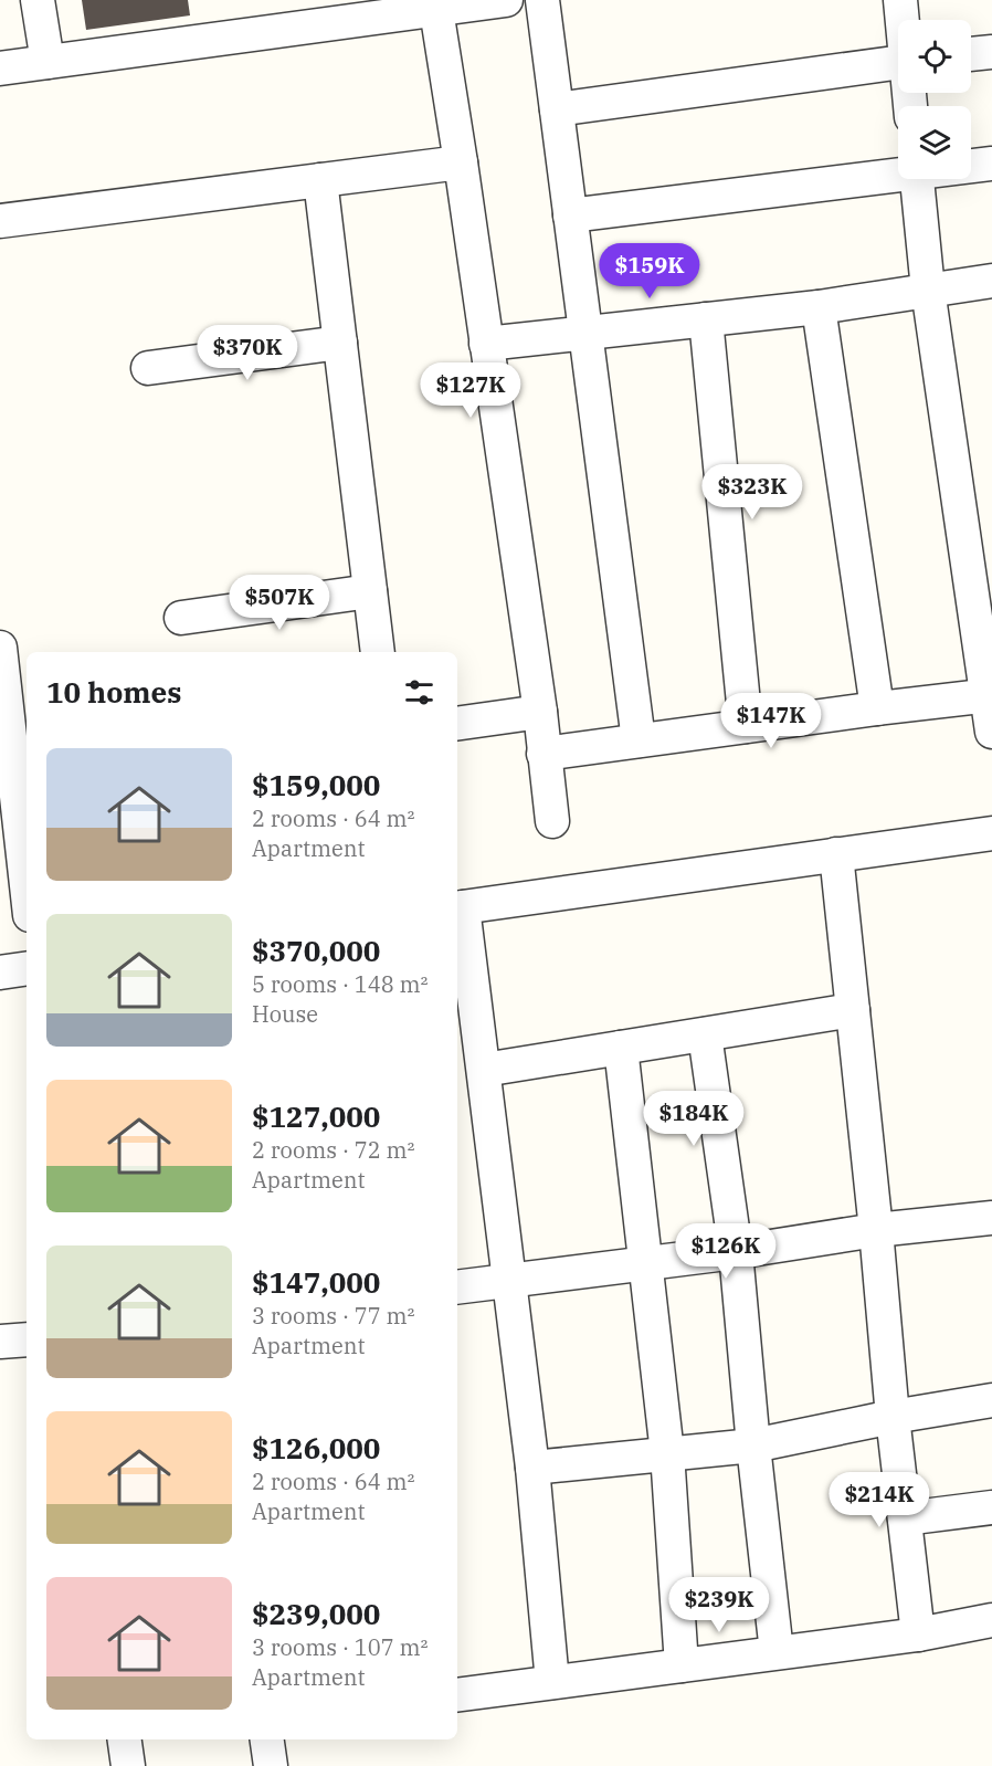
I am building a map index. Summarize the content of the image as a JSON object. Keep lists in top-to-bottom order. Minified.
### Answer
{"page":{"price":["$159K","$370K","$127K","$323K","$507K","$147K","$184K","$126K","$214K","$239K"],"heading":"10 homes","list":[{"name":"$159,000","note":"2 rooms · 64 m² · Apartment"},{"name":"$370,000","note":"5 rooms · 148 m² · House"},{"name":"$127,000","note":"2 rooms · 72 m² · Apartment"},{"name":"$147,000","note":"3 rooms · 77 m² · Apartment"},{"name":"$126,000","note":"2 rooms · 64 m² · Apartment"},{"name":"$239,000","note":"3 rooms · 107 m² · Apartment"}]}}
